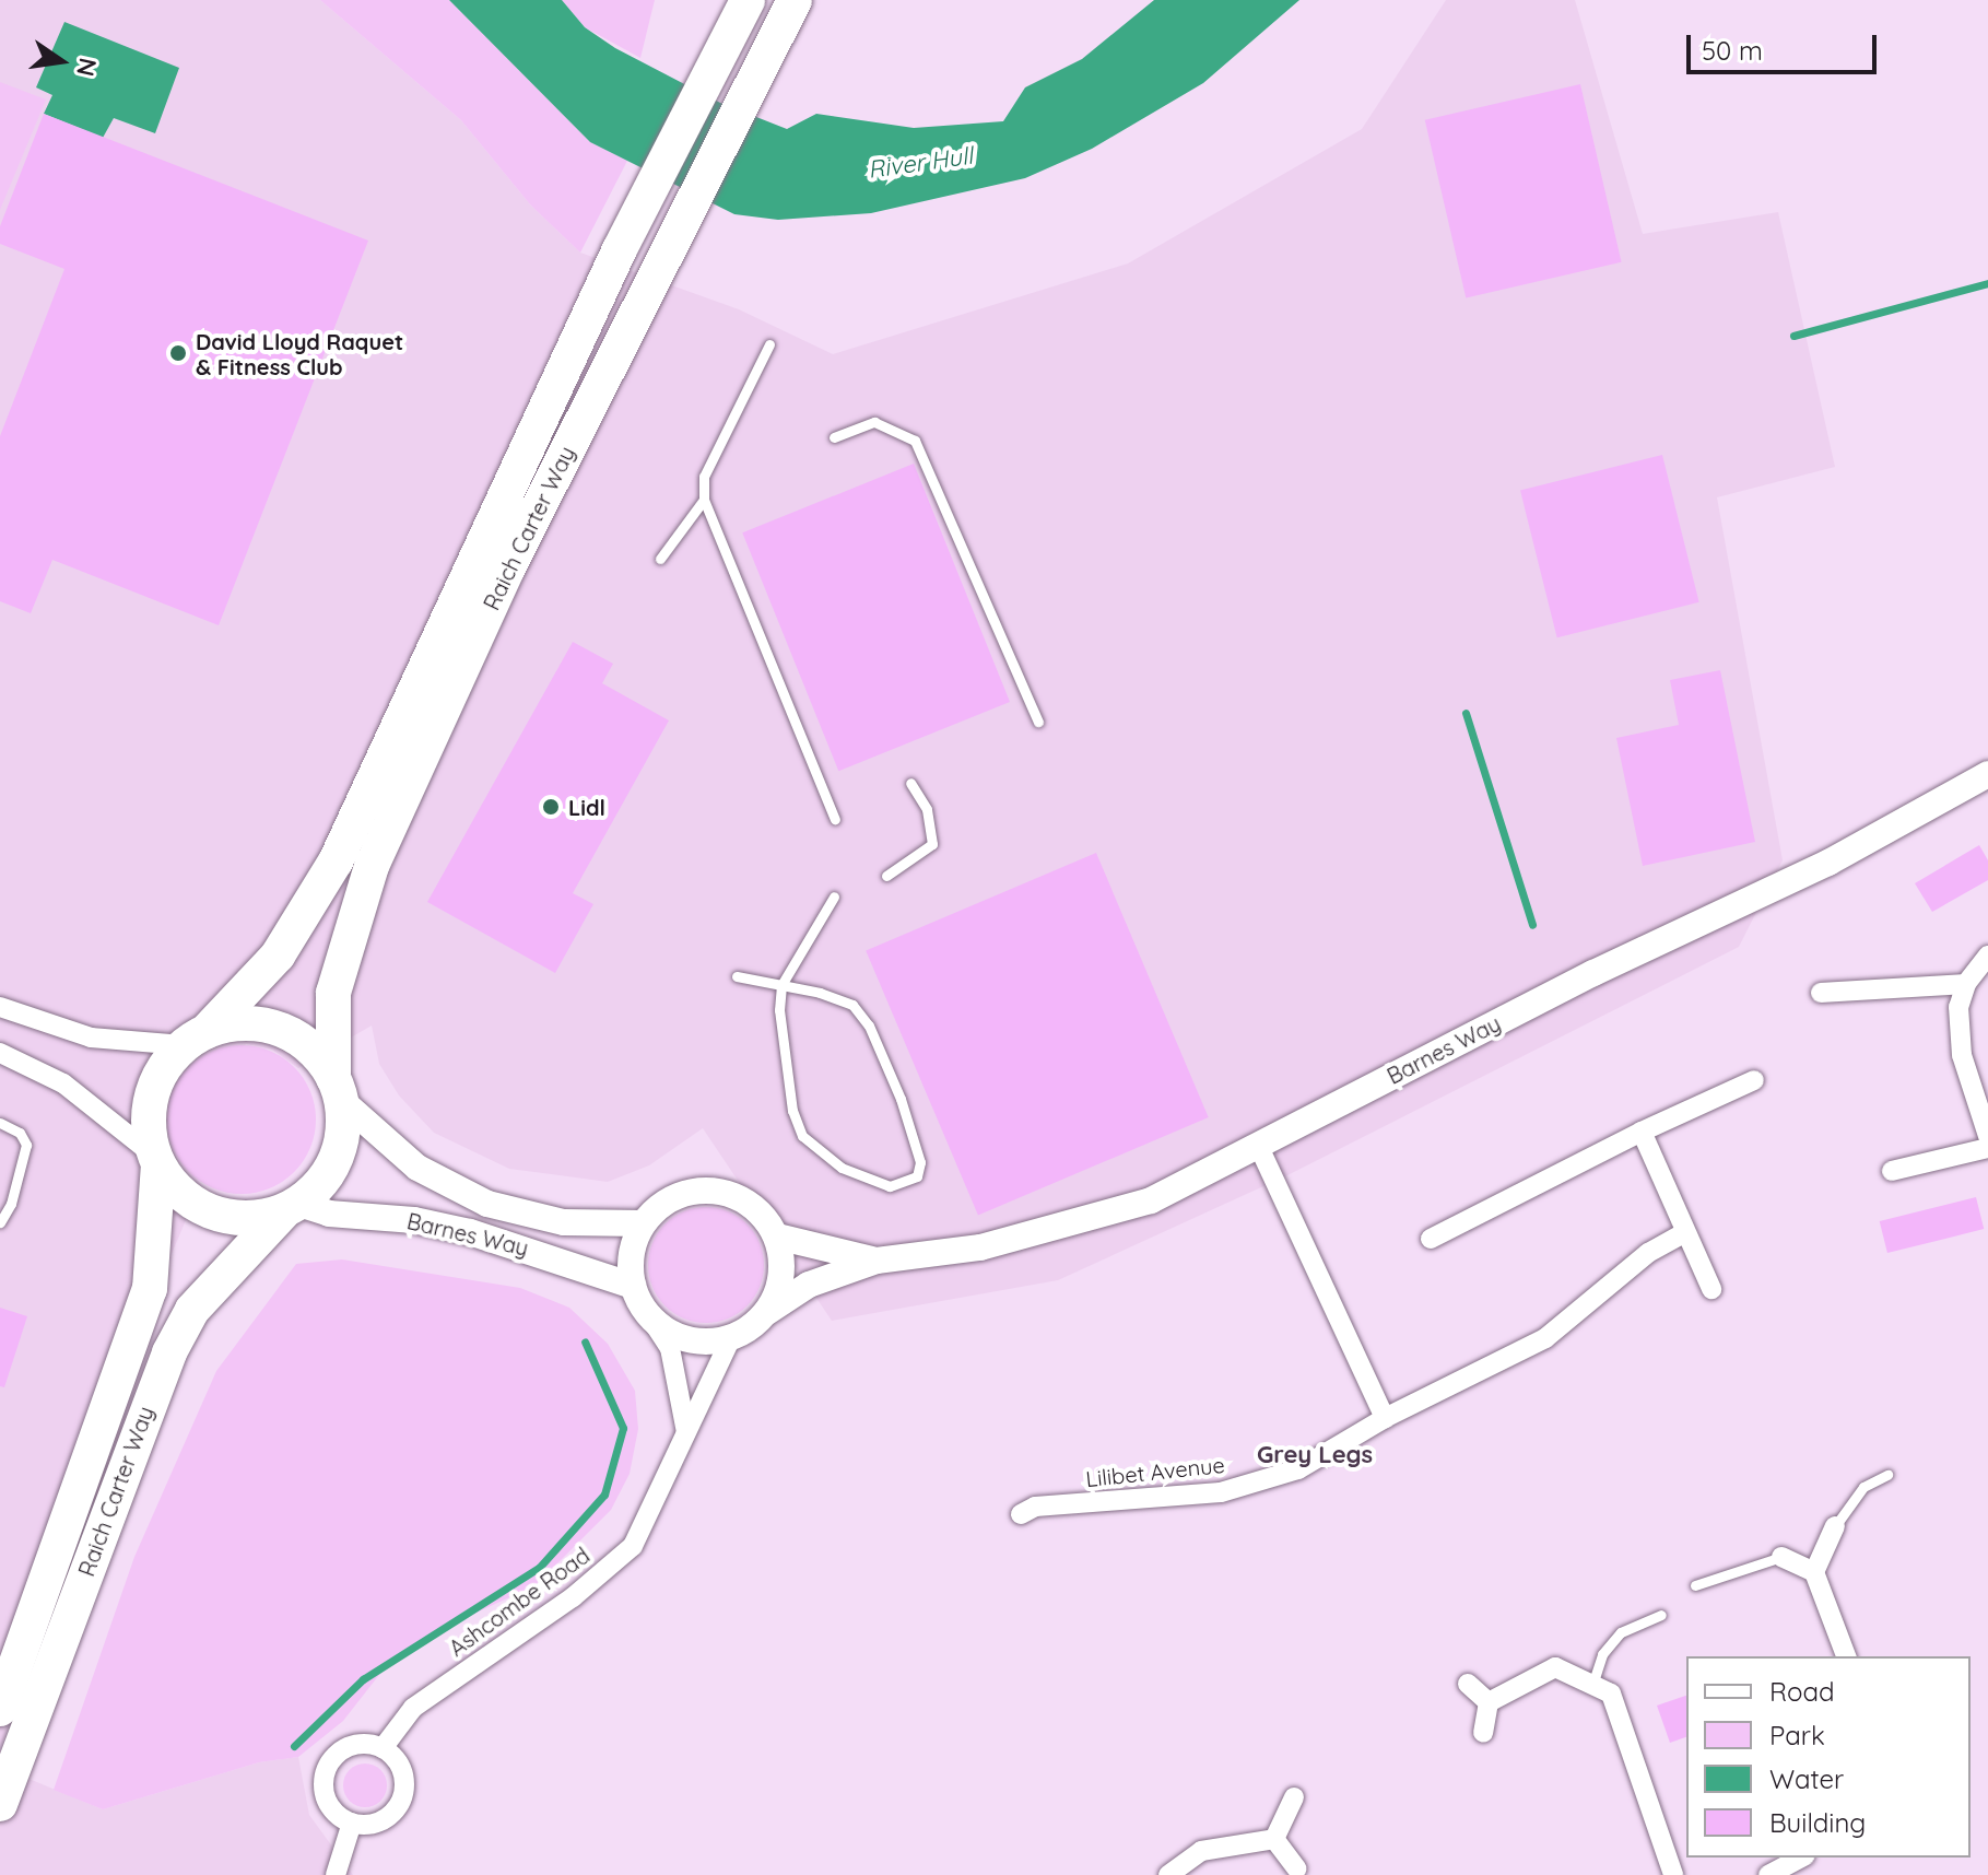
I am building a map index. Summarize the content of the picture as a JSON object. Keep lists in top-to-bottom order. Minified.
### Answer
{"streets":{"highway":["Raich Carter Way"],"street":["Barnes Way","Lilibet Avenue","Ashcombe Road"]},"crossings":[["Raich Carter Way","Barnes Way"],["Barnes Way","Ashcombe Road"]],"districts":["Grey Legs"],"water":["River Hull"],"places":["David Lloyd Raquet & Fitness Club","Lidl"],"legend":["Road","Park","Water","Building"],"scale_bar":"50 m","north":"right"}
